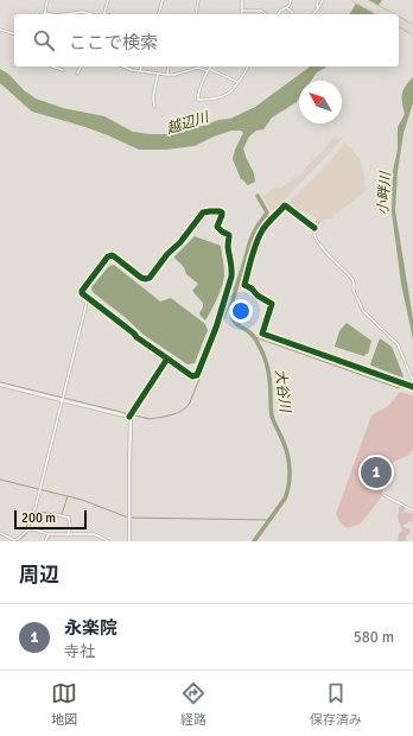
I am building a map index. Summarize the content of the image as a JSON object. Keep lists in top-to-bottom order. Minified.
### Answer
{"water":["越辺川","小畔川","大谷川"],"scale_bar":"200 m","north":"top left","page":{"search":"ここで検索","pins":"1","scale":"200 m","heading":"周辺","list":[{"mark":"1","name":"永楽院","note":"寺社","value":"580 m"}],"nav":["地図","経路","保存済み"]}}
